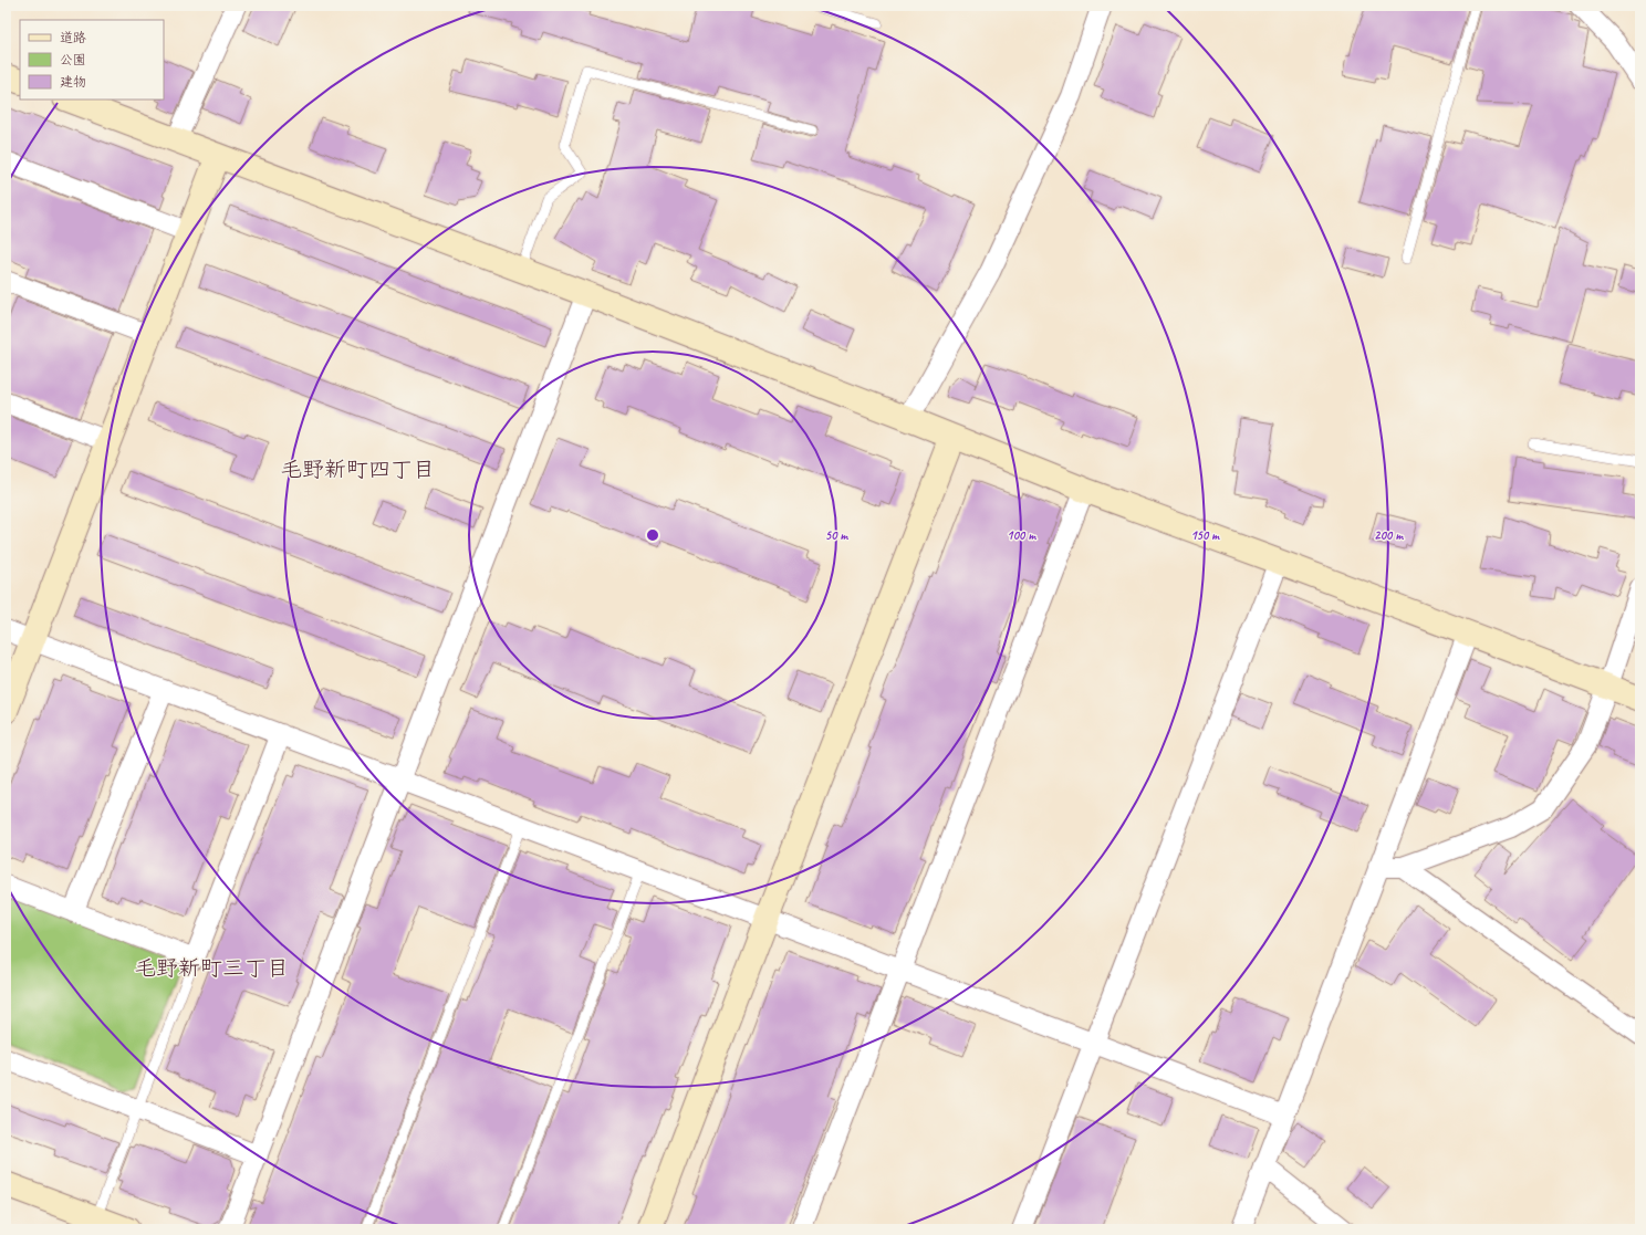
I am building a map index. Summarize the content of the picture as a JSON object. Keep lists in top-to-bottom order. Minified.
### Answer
{"districts":["毛野新町四丁目","毛野新町三丁目"],"legend":["道路","公園","建物"],"rings":["50 m","100 m","150 m","200 m"]}
